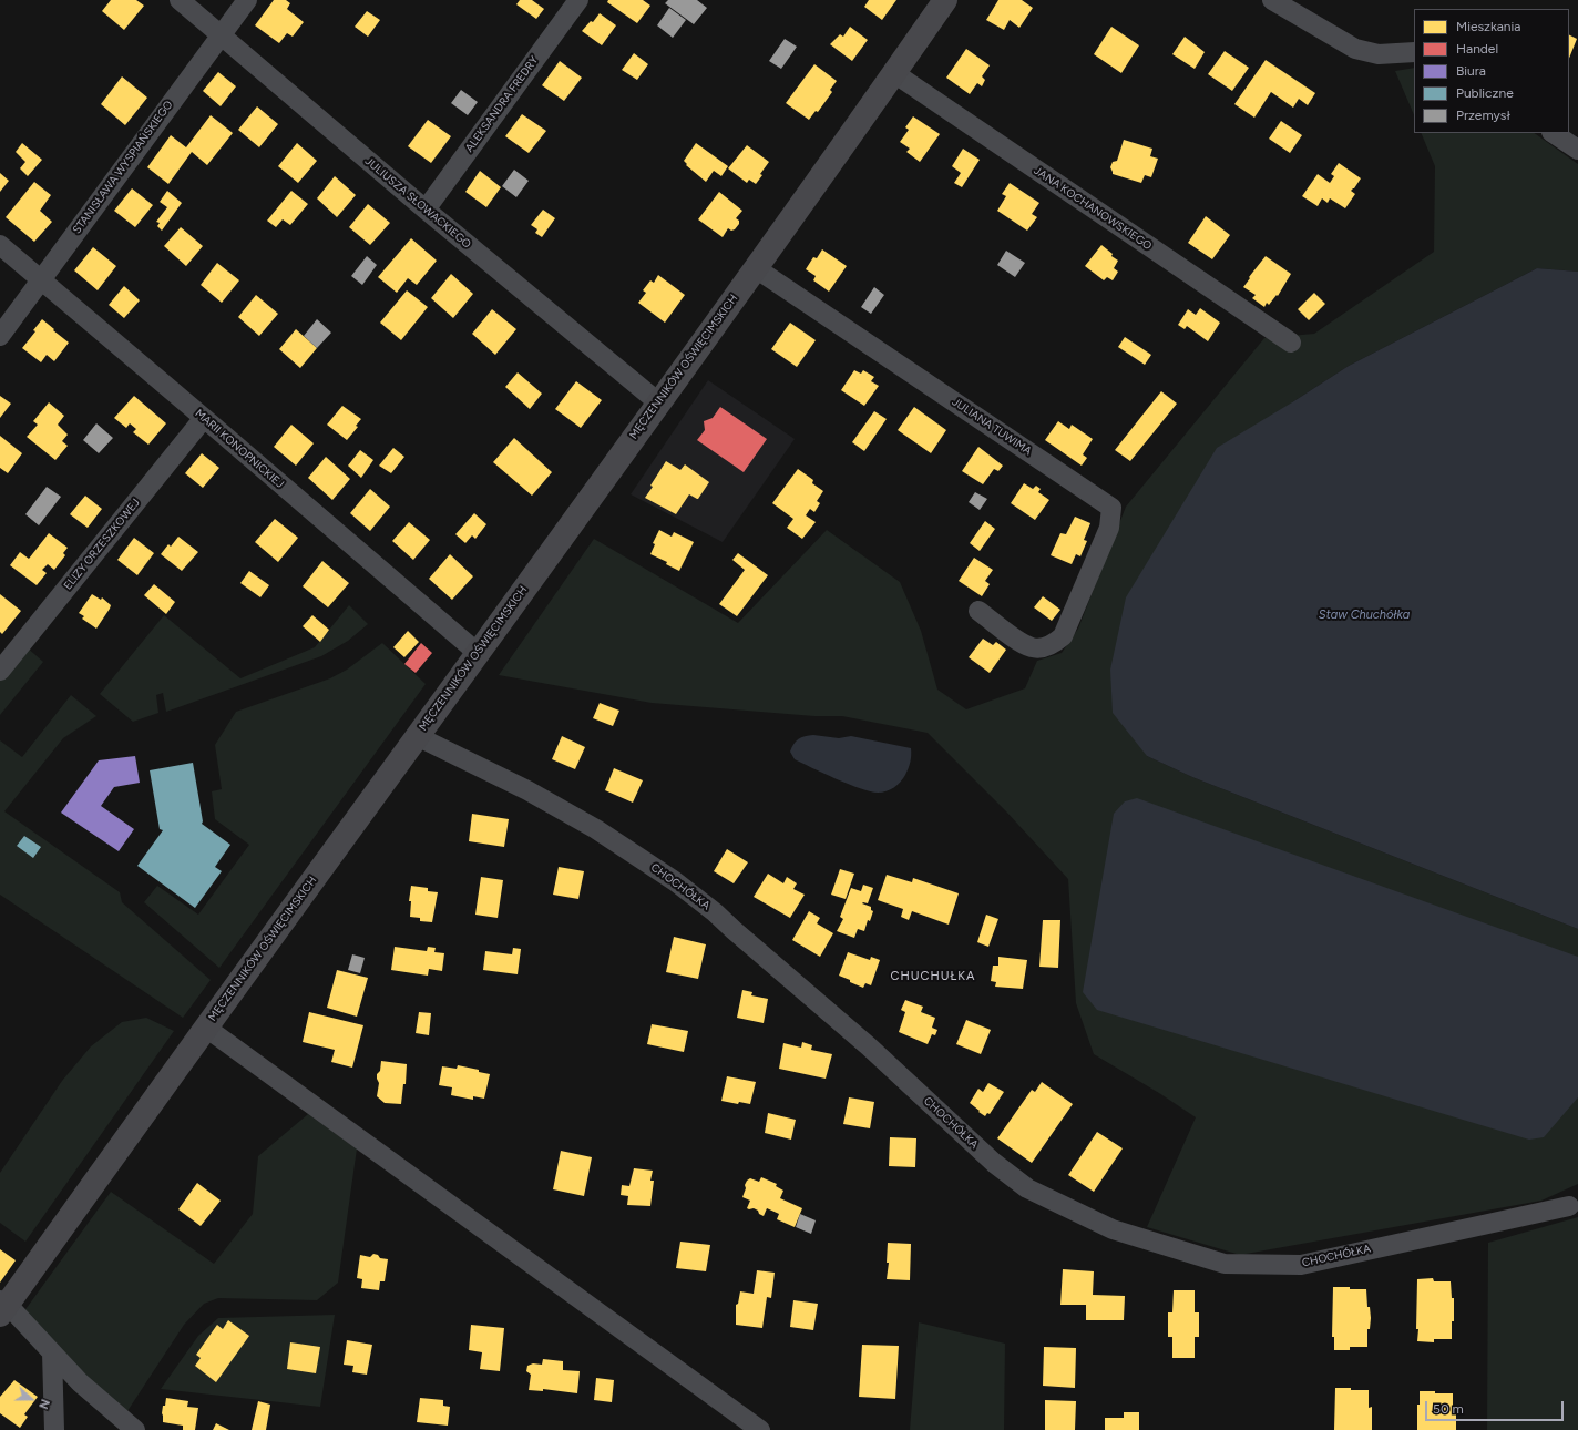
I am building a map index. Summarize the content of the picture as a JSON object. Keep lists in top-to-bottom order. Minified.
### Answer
{"streets":{"main road":["MĘCZENNIKÓW OŚWIĘCIMSKICH"],"street":["ALEKSANDRA FREDRY","STANISŁAWA WYSPIAŃSKIEGO","JULIUSZA SŁOWACKIEGO","JANA KOCHANOWSKIEGO","JULIANA TUWIMA","MARII KONOPNICKIEJ","ELIZY ORZESZKOWEJ","CHOCHÓŁKA"]},"crossings":[["ALEKSANDRA FREDRY","JULIUSZA SŁOWACKIEGO"],["STANISŁAWA WYSPIAŃSKIEGO","JULIUSZA SŁOWACKIEGO"],["STANISŁAWA WYSPIAŃSKIEGO","MARII KONOPNICKIEJ"],["JULIUSZA SŁOWACKIEGO","MĘCZENNIKÓW OŚWIĘCIMSKICH"],["JANA KOCHANOWSKIEGO","MĘCZENNIKÓW OŚWIĘCIMSKICH"],["MĘCZENNIKÓW OŚWIĘCIMSKICH","JULIANA TUWIMA"],["MĘCZENNIKÓW OŚWIĘCIMSKICH","MARII KONOPNICKIEJ"],["MĘCZENNIKÓW OŚWIĘCIMSKICH","CHOCHÓŁKA"],["MARII KONOPNICKIEJ","ELIZY ORZESZKOWEJ"]],"districts":["CHUCHUŁKA"],"water":["Staw Chuchółka"],"legend":["Mieszkania","Handel","Biura","Publiczne","Przemysł"],"scale_bar":"50 m","north":"right"}
